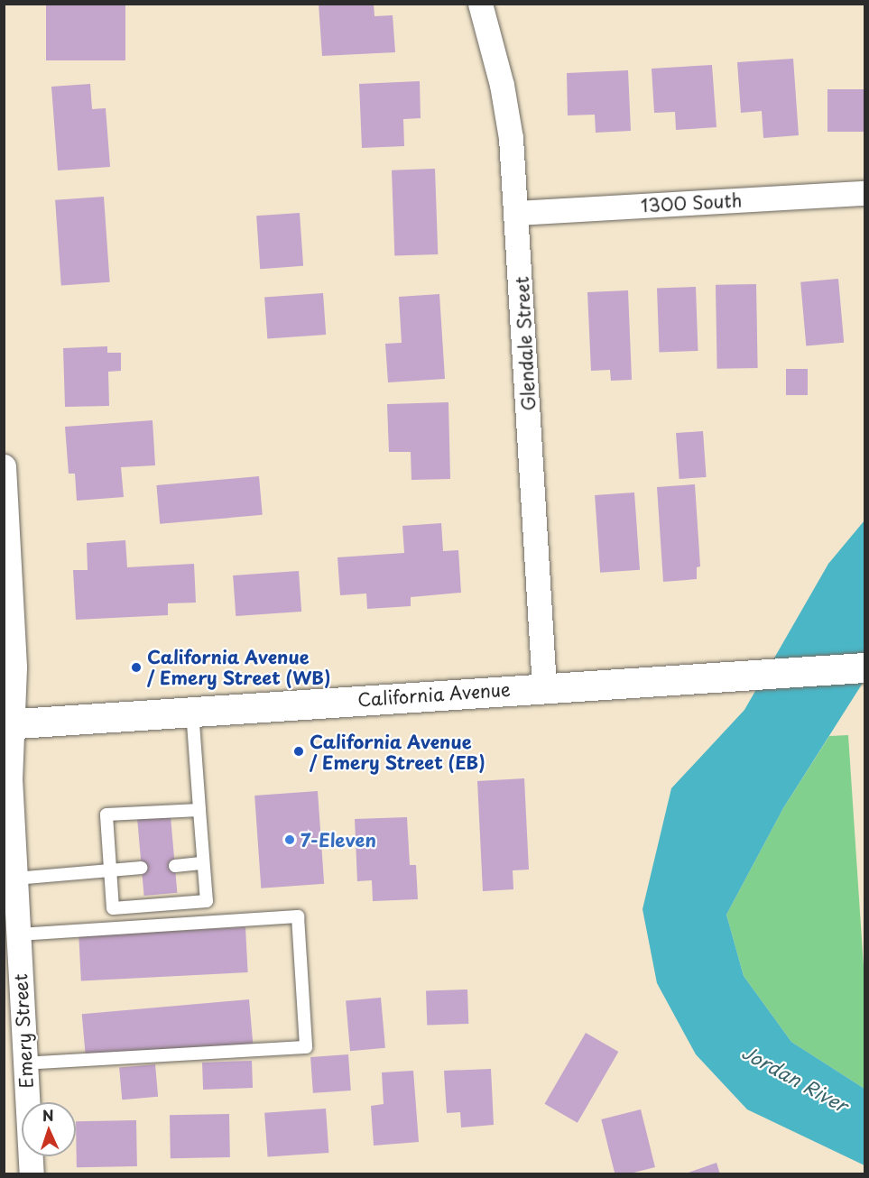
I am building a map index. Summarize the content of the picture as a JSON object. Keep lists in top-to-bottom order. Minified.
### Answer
{"streets":{"main road":["California Avenue"],"street":["1300 South","Glendale Street","Emery Street"]},"crossings":[["1300 South","Glendale Street"],["Glendale Street","California Avenue"],["California Avenue","Emery Street"]],"water":["Jordan River"],"places":["California Avenue / Emery Street (WB)","California Avenue / Emery Street (EB)","7-Eleven"],"north":"top"}
